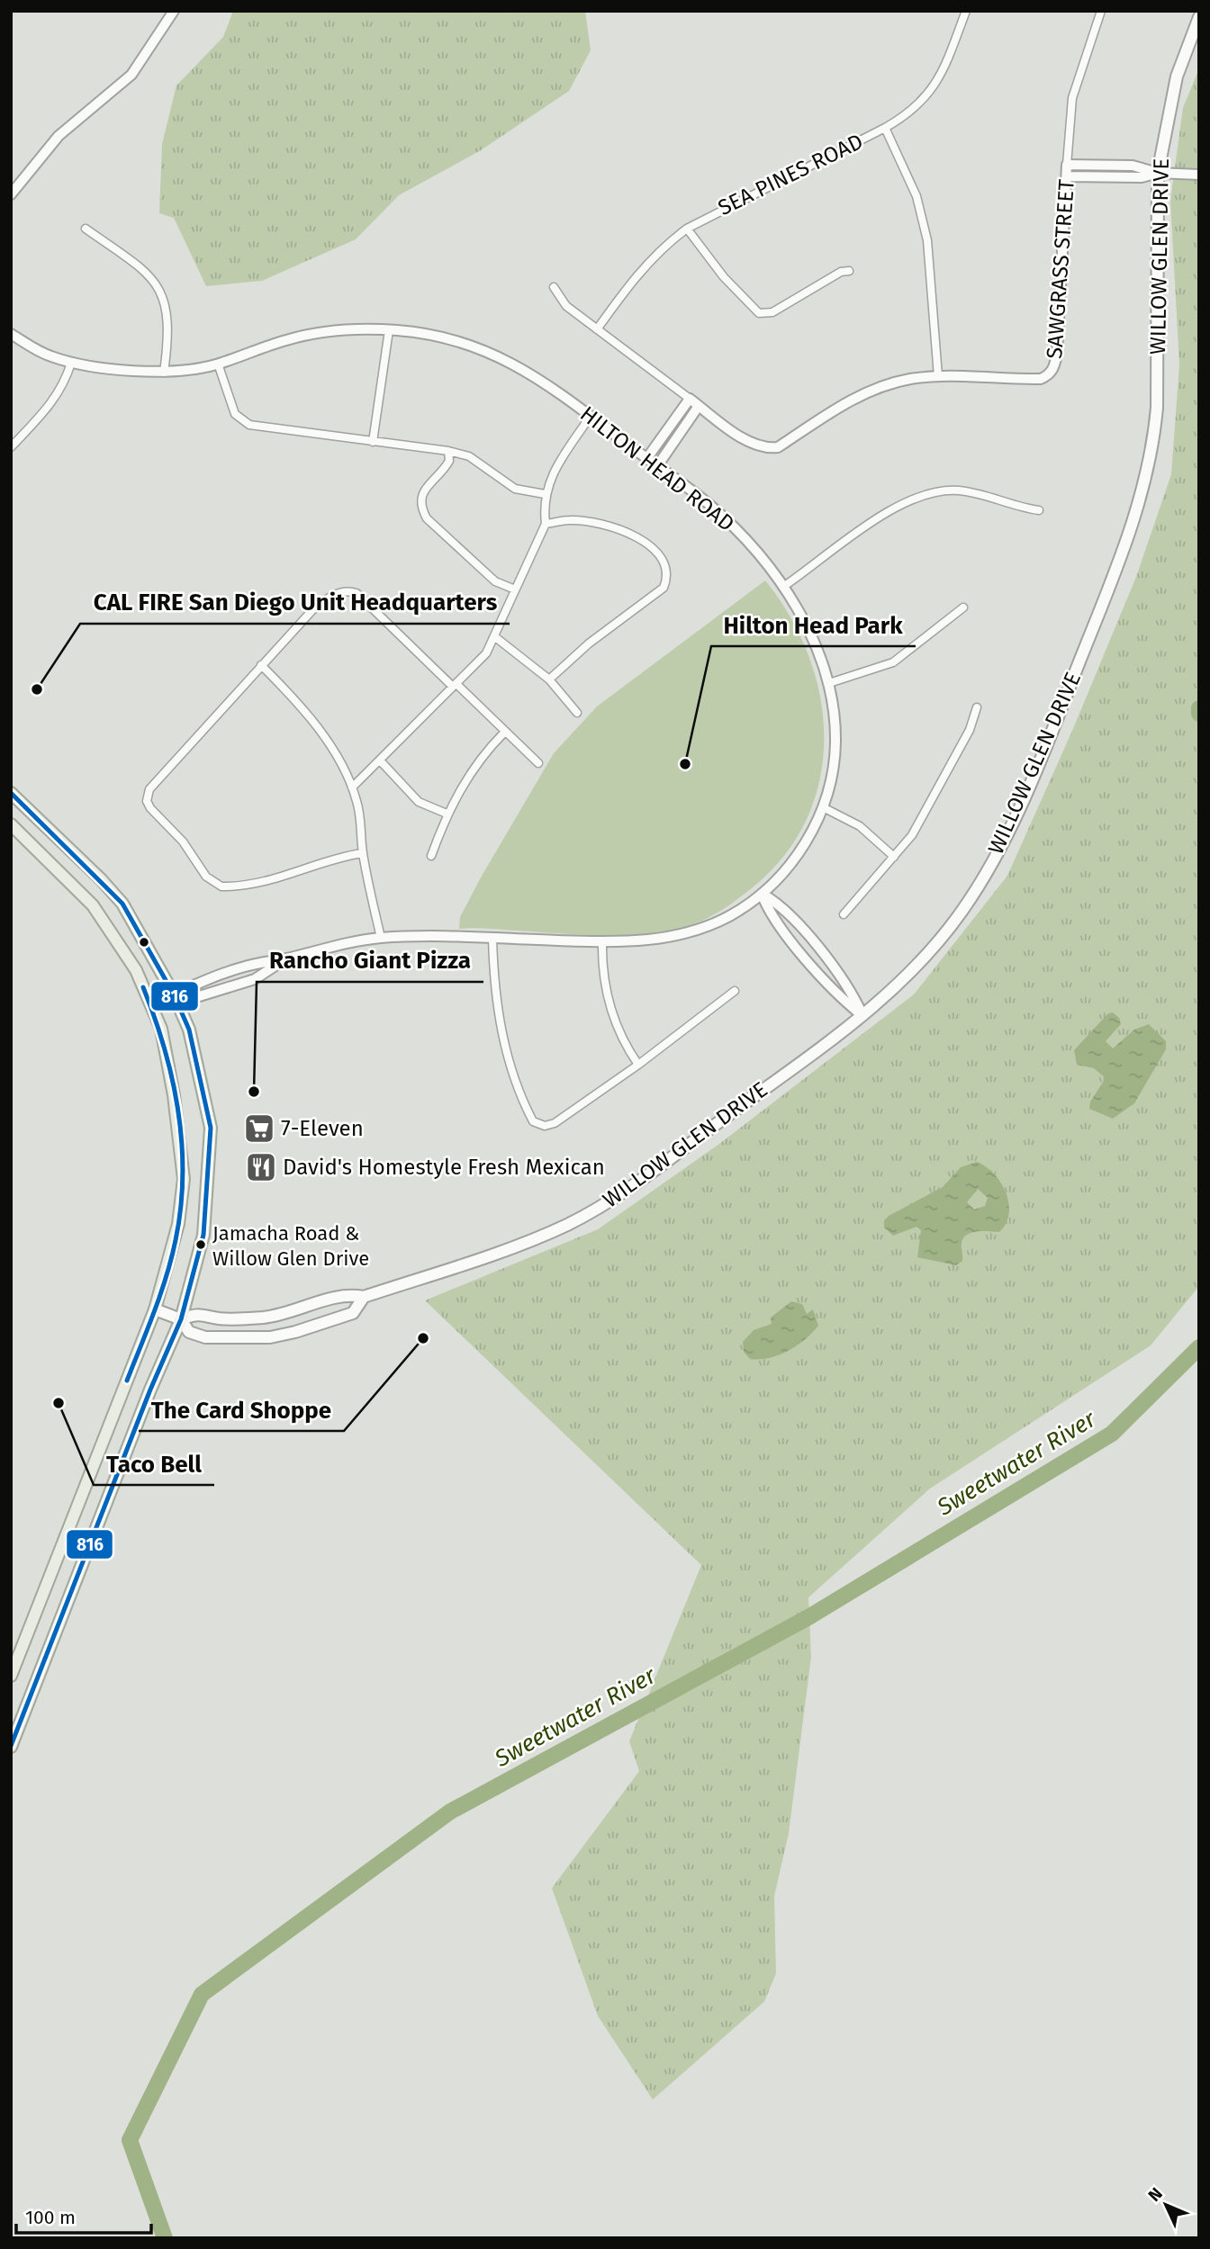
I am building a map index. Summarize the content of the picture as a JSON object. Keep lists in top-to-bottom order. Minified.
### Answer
{"streets":{"main road":["WILLOW GLEN DRIVE"],"street":["SEA PINES ROAD","SAWGRASS STREET","HILTON HEAD ROAD"]},"crossings":[["SEA PINES ROAD","SAWGRASS STREET"]],"water":["Sweetwater River"],"places":{"other":["CAL FIRE San Diego Unit Headquarters","Hilton Head Park","Rancho Giant Pizza","Jamacha Road & Willow Glen Drive","The Card Shoppe","Taco Bell"],"supermarket":["7-Eleven"],"restaurant":["David's Homestyle Fresh Mexican"]},"lines":["transit line 816"],"scale_bar":"100 m","north":"top left"}
